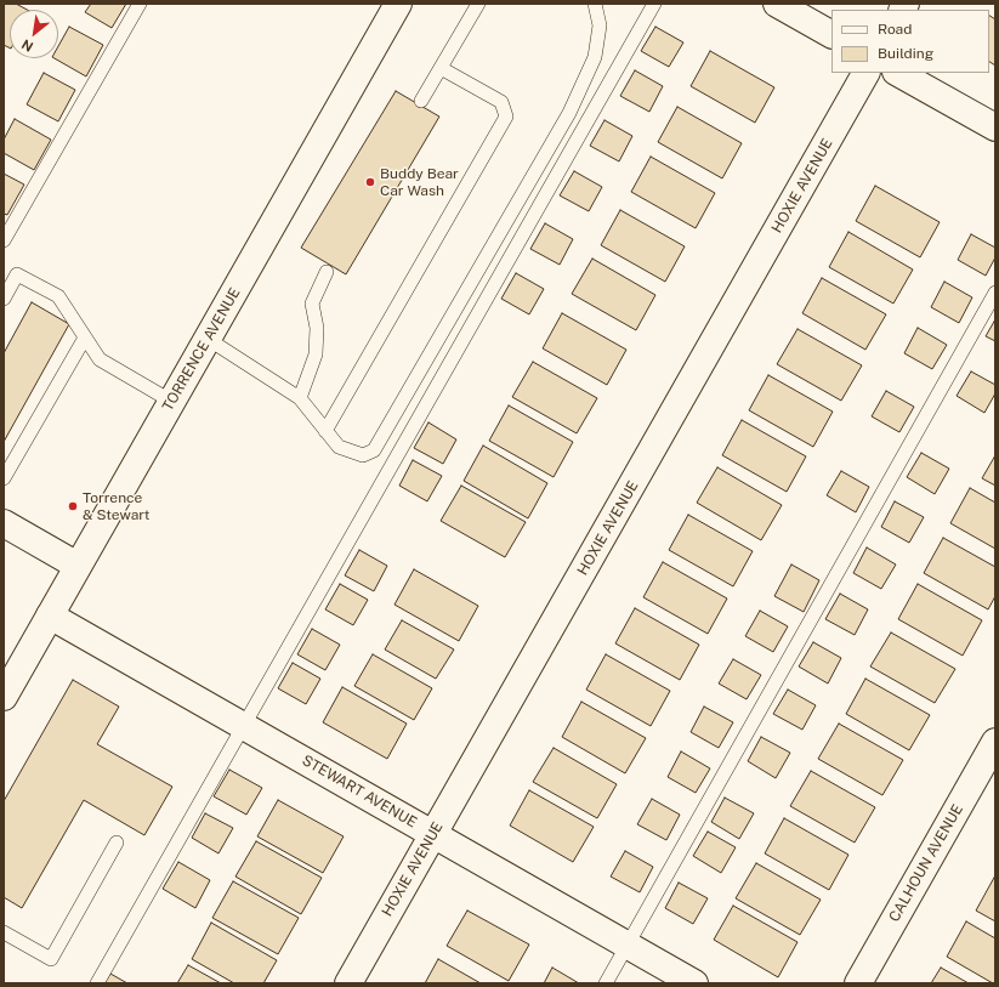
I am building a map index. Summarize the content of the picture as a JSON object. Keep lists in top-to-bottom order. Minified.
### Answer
{"streets":{"street":["HOXIE AVENUE","TORRENCE AVENUE","STEWART AVENUE","CALHOUN AVENUE"]},"crossings":[["HOXIE AVENUE","STEWART AVENUE"],["TORRENCE AVENUE","STEWART AVENUE"]],"places":["Buddy Bear Car Wash","Torrence & Stewart"],"legend":["Road","Building"],"north":"bottom left"}
